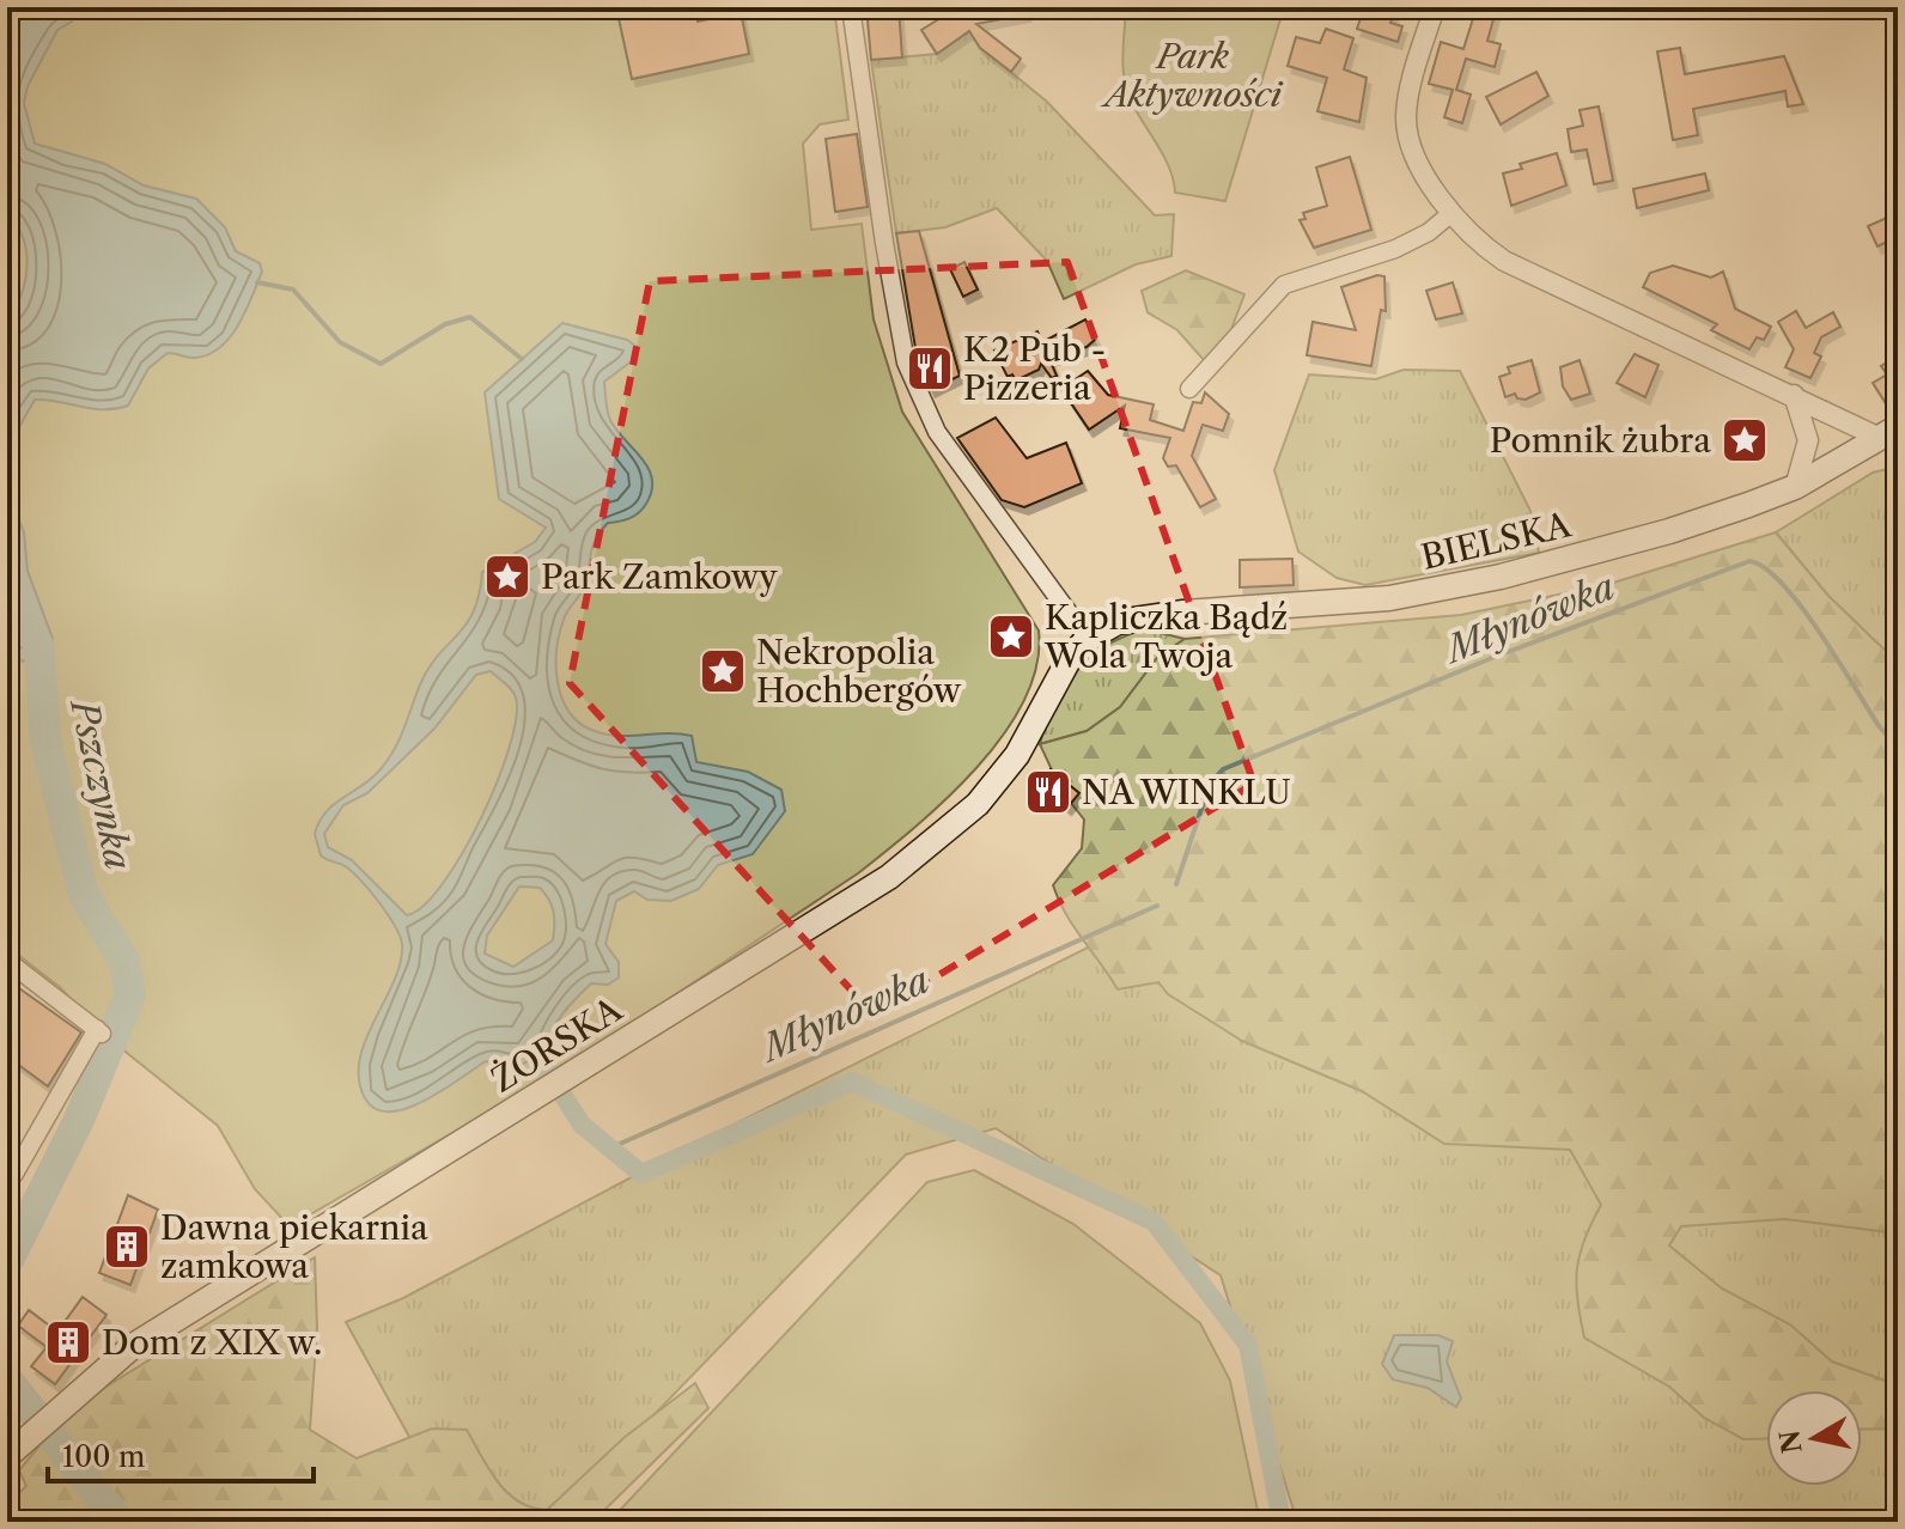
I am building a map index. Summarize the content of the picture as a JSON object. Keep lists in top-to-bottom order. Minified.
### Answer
{"streets":{"main road":["BIELSKA","ŻORSKA"]},"crossings":[["BIELSKA","ŻORSKA"]],"water":["Młynówka","Pszczynka"],"parks":["Park Aktywności"],"places":{"restaurant":["K2 Pub - Pizzeria","NA WINKLU"],"place":["Pomnik żubra","Park Zamkowy","Kapliczka Bądź Wola Twoja","Nekropolia Hochbergów"],"building":["Dawna piekarnia zamkowa","Dom z XIX w."]},"scale_bar":"100 m","north":"left"}
